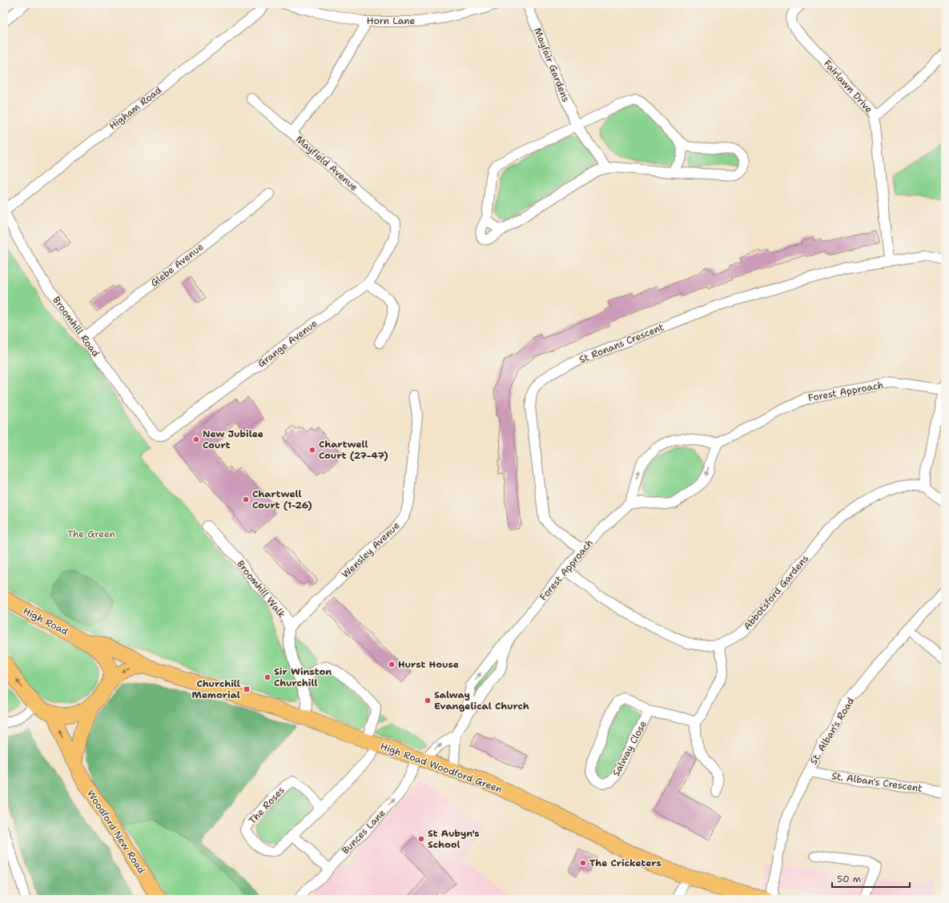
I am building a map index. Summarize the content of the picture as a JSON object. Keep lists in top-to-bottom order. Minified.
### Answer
{"streets":{"main road":["High Road","High Road Woodford Green","Woodford New Road"],"street":["Horn Lane","Mayfair Gardens","Fairlawn Drive","Higham Road","Mayfield Avenue","Glebe Avenue","Broomhill Road","Grange Avenue","St Ronans Crescent","Forest Approach","Wensley Avenue","Broomhill Walk","Abbotsford Gardens","St. Alban's Road","Salway Close","St. Alban's Crescent","The Roses","Bunces Lane"]},"crossings":[["Fairlawn Drive","St Ronans Crescent"],["Higham Road","Broomhill Road"],["Mayfield Avenue","Grange Avenue"],["Glebe Avenue","Broomhill Road"],["Broomhill Road","Grange Avenue"],["St Ronans Crescent","Forest Approach"],["Forest Approach","Abbotsford Gardens"],["Forest Approach","High Road Woodford Green"],["Forest Approach","Bunces Lane"],["Wensley Avenue","Broomhill Walk"],["Broomhill Walk","High Road Woodford Green"],["Broomhill Walk","The Roses"],["High Road","High Road Woodford Green"],["St. Alban's Road","St. Alban's Crescent"],["High Road Woodford Green","The Roses"],["High Road Woodford Green","Bunces Lane"]],"one_way":["Bunces Lane"],"parks":["The Green"],"places":{"other":["New Jubilee Court","Chartwell Court (27-47)","Chartwell Court (1-26)","Hurst House","Sir Winston Churchill","Salway Evangelical Church","St Aubyn's School","The Cricketers"],"transit":["Churchill Memorial"]},"scale_bar":"50 m"}
